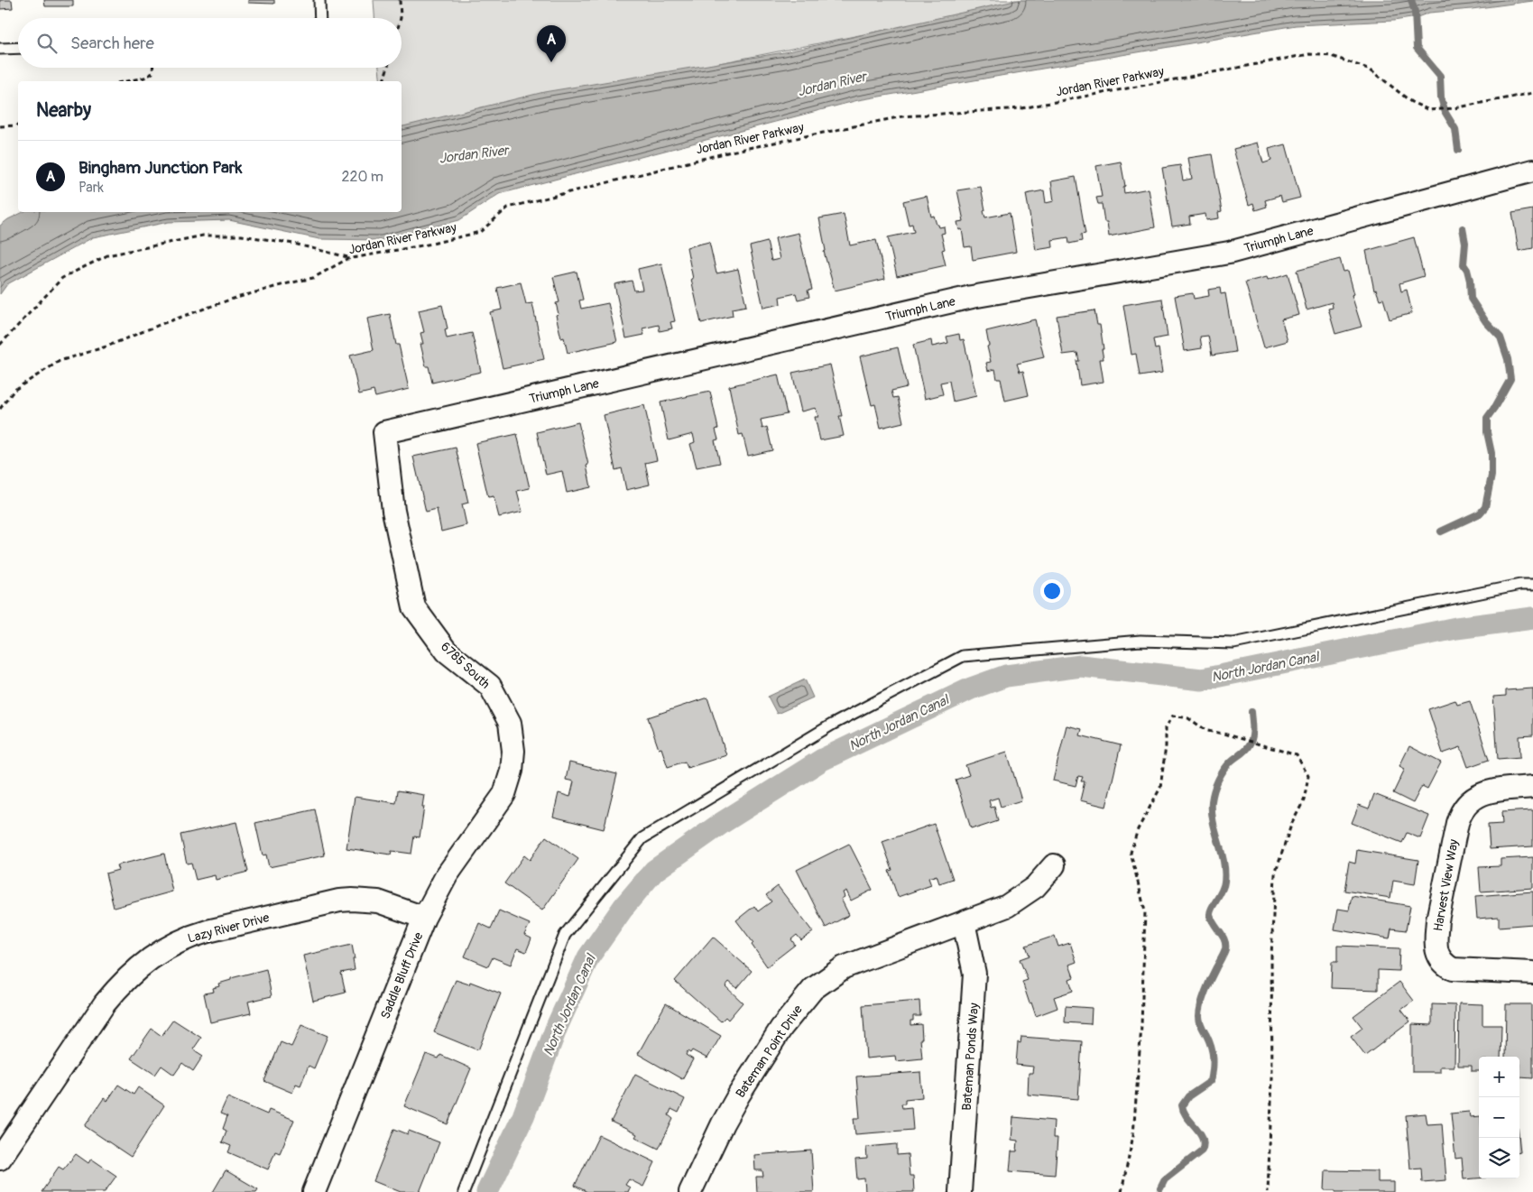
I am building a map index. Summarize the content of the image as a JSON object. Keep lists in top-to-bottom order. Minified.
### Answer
{"streets":{"street":["Triumph Lane","6785 South","Harvest View Way","Lazy River Drive","Saddle Bluff Drive","Bateman Point Drive","Bateman Ponds Way"],"path":["Jordan River Parkway"]},"crossings":[["Triumph Lane","6785 South"],["6785 South","Saddle Bluff Drive"],["Lazy River Drive","Saddle Bluff Drive"],["Bateman Point Drive","Bateman Ponds Way"]],"water":["Jordan River","North Jordan Canal"],"page":{"search":"Search here","pins":"A","heading":"Nearby","list":[{"mark":"A","name":"Bingham Junction Park","note":"Park","value":"220 m"}],"map_buttons":["+","−"]}}
